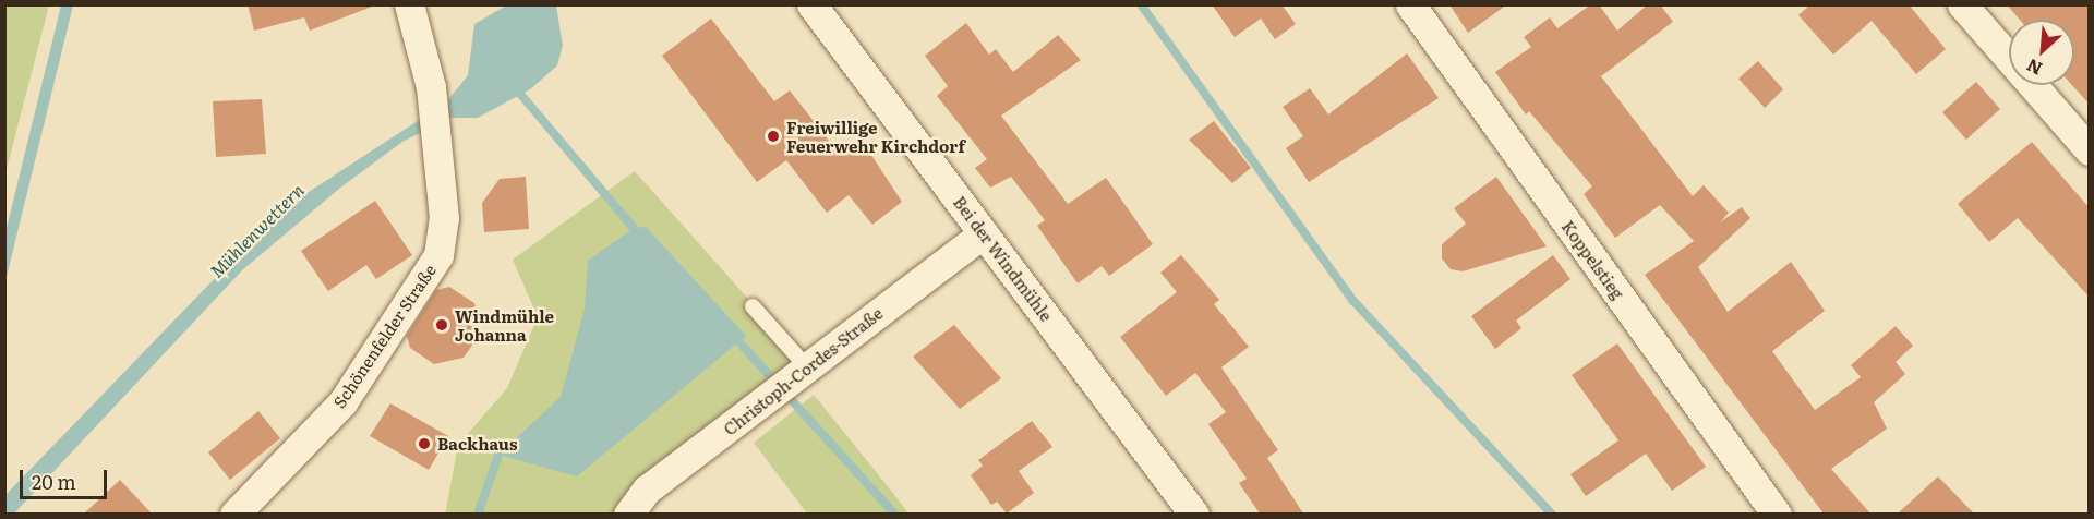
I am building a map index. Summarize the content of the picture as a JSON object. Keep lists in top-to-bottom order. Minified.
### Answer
{"streets":{"street":["Bei der Windmühle","Koppelstieg","Schönenfelder Straße","Christoph-Cordes-Straße"]},"crossings":[["Bei der Windmühle","Christoph-Cordes-Straße"]],"water":["Mühlenwettern"],"places":["Freiwillige Feuerwehr Kirchdorf","Windmühle Johanna","Backhaus"],"scale_bar":"20 m","north":"bottom left"}
